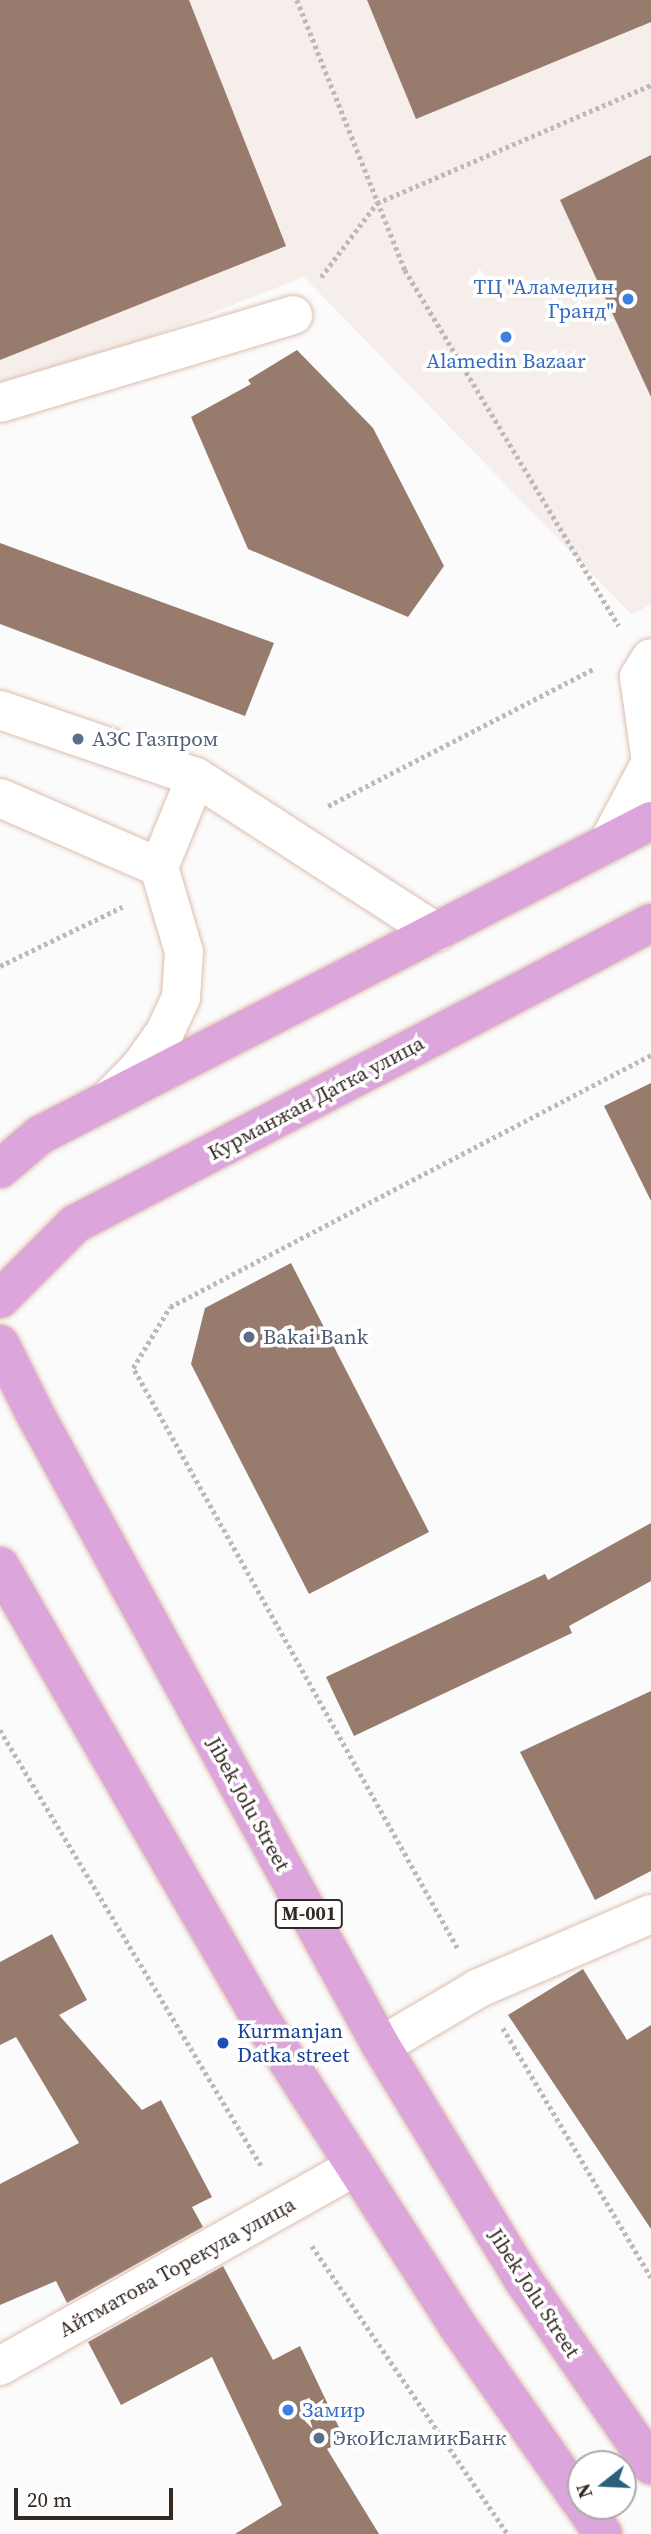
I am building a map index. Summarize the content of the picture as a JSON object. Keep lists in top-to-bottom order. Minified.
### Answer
{"streets":{"main road":["Курманжан Датка улица","Jibek Jolu Street","М-001"],"street":["Айтматова Торекула улица"]},"places":["ТЦ \"Аламедин Гранд\"","Alamedin Bazaar","АЗС Газпром","Bakai Bank","Kurmanjan Datka street","Замир","ЭкоИсламикБанк"],"scale_bar":"20 m","north":"left"}
